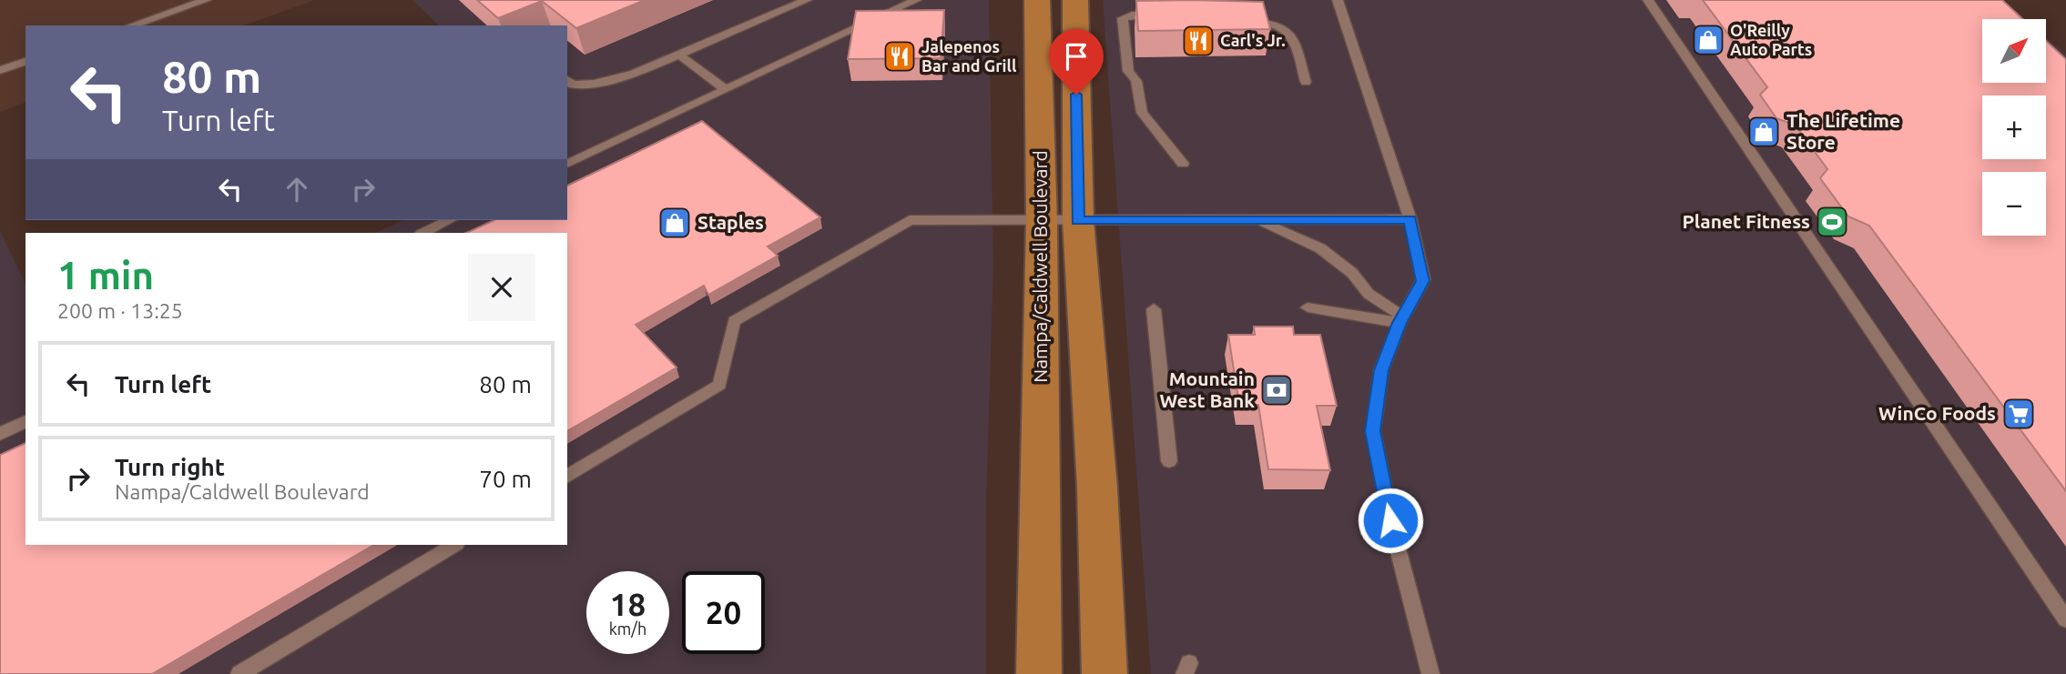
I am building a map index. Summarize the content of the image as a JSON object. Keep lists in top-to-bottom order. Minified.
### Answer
{"streets":{"main road":["Nampa/Caldwell Boulevard"]},"places":{"shop":["O'Reilly Auto Parts","The Lifetime Store","Staples"],"restaurant":["Carl's Jr.","Jalepenos Bar and Grill"],"sports":["Planet Fitness"],"bank":["Mountain West Bank"],"supermarket":["WinCo Foods"]},"north":"top right","page":{"map_buttons":["+","−"],"turn":["80 m","Turn left"],"heading":["1 min","200 m · 13:25"],"list":[{"name":"Turn left","value":"80 m"},{"name":"Turn right","note":"Nampa/Caldwell Boulevard","value":"70 m"}],"speed":"18 km/h","limit":"20"}}
